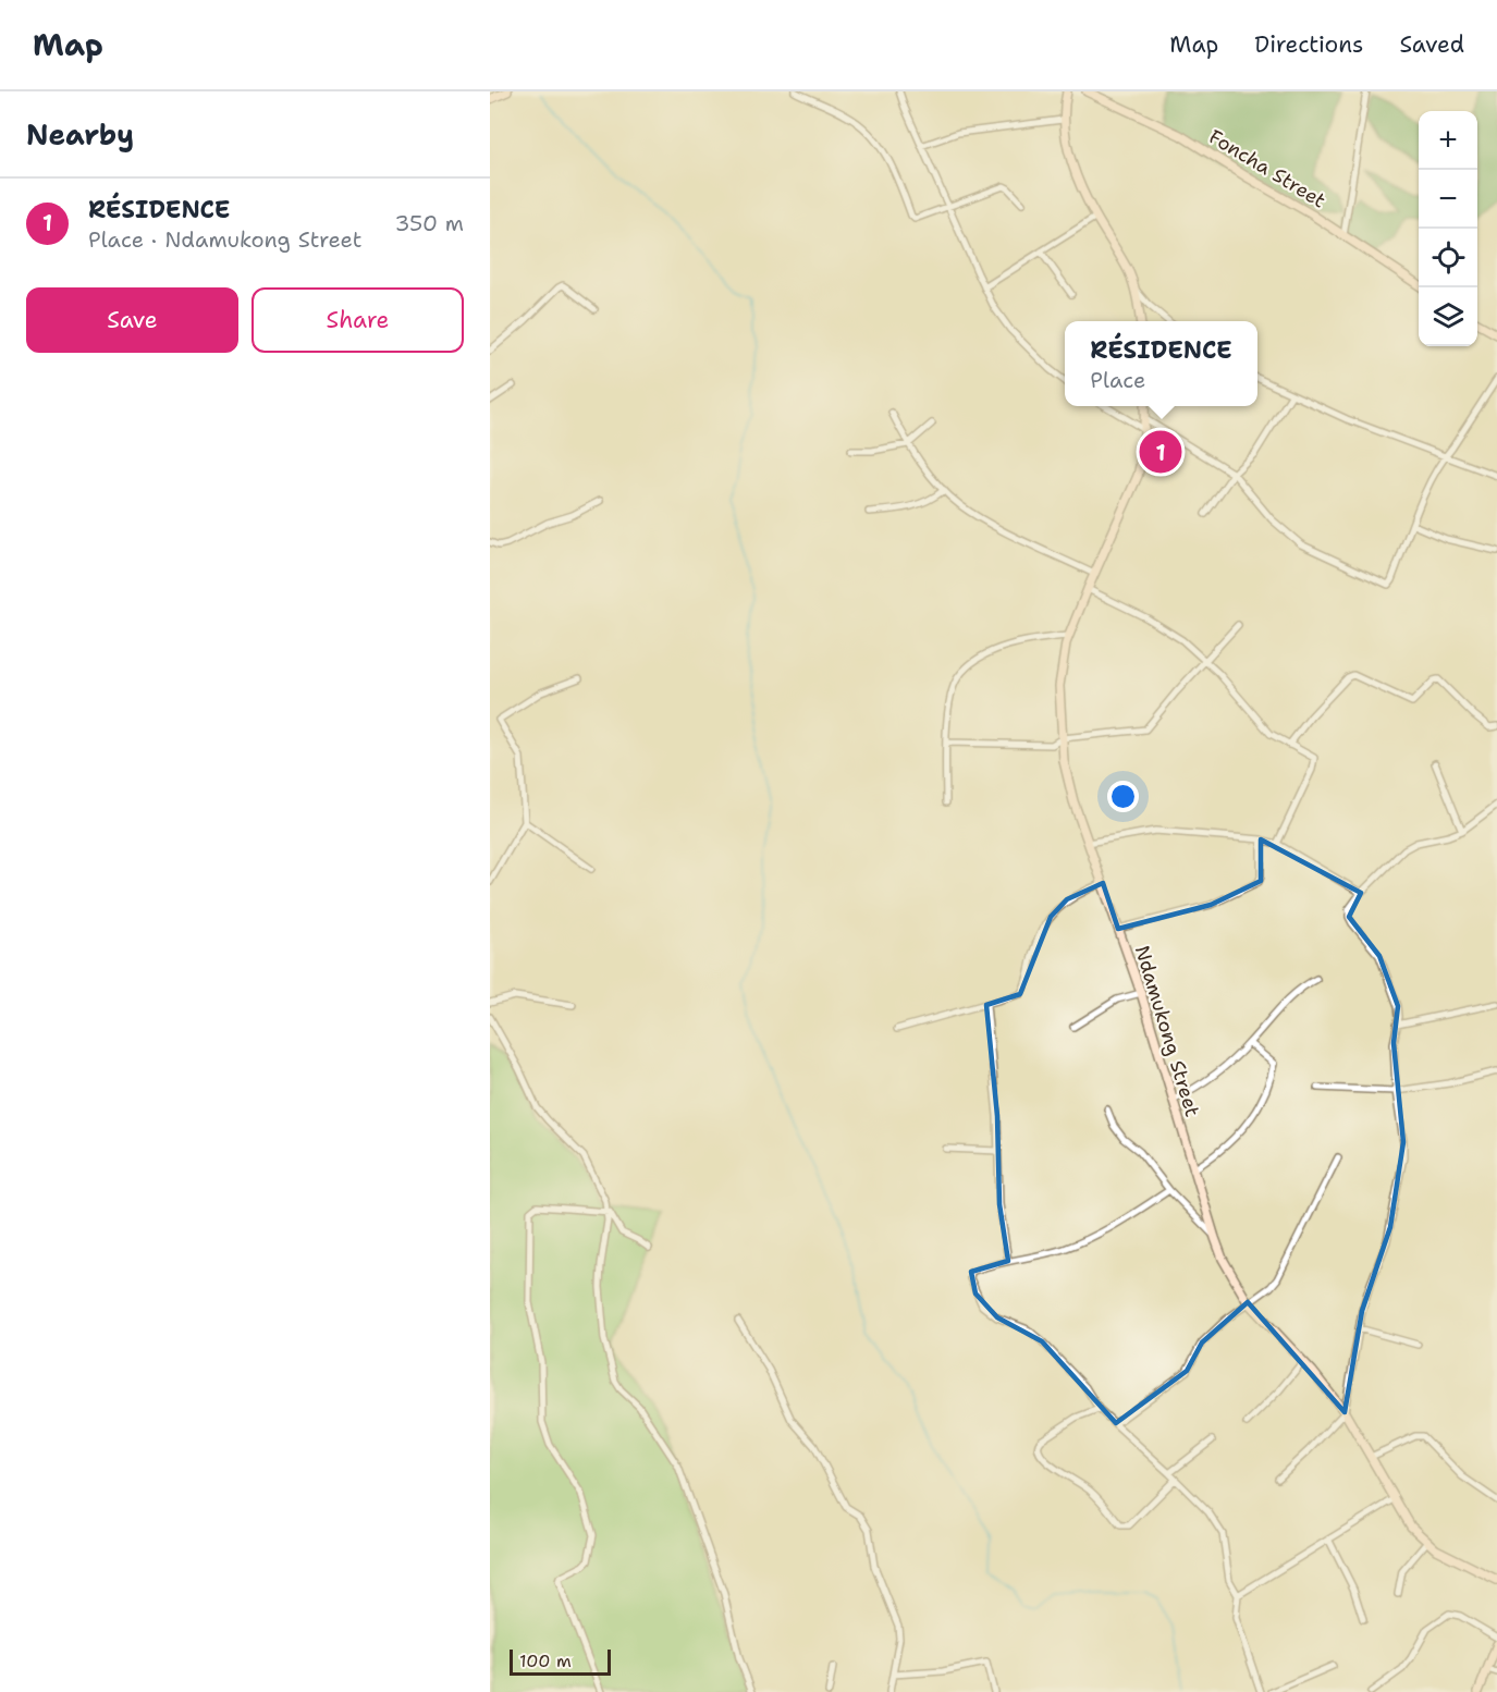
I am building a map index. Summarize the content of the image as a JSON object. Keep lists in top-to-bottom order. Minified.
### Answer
{"streets":{"main road":["Foncha Street","Ndamukong Street"]},"scale_bar":"100 m","page":{"header":"Map","nav":["Map","Directions","Saved"],"heading":"Nearby","map_buttons":["+","−"],"list":[{"mark":"1","name":"RÉSIDENCE","note":"Place · Ndamukong Street","value":"350 m"}],"buttons":["Save","Share"],"popup":["RÉSIDENCE","Place"],"pins":"1","scale":"100 m"}}
